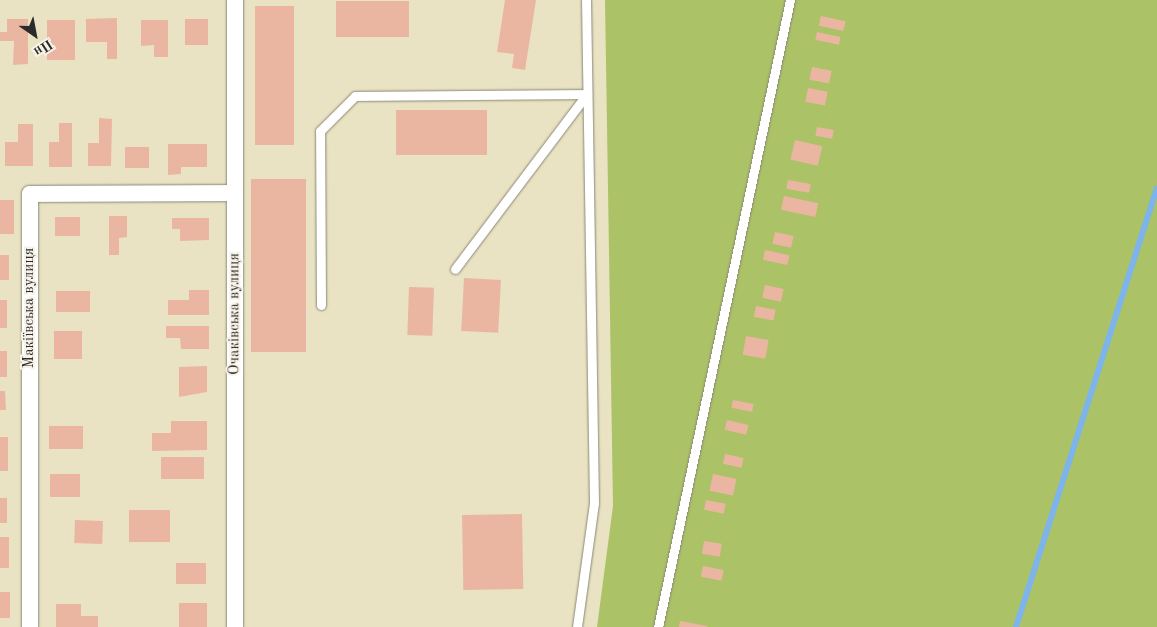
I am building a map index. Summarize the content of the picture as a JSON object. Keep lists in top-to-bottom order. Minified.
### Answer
{"streets":{"street":["Макіївська вулиця","Очаківська вулиця"]},"crossings":[["Макіївська вулиця","Очаківська вулиця"]],"north":"bottom right"}
